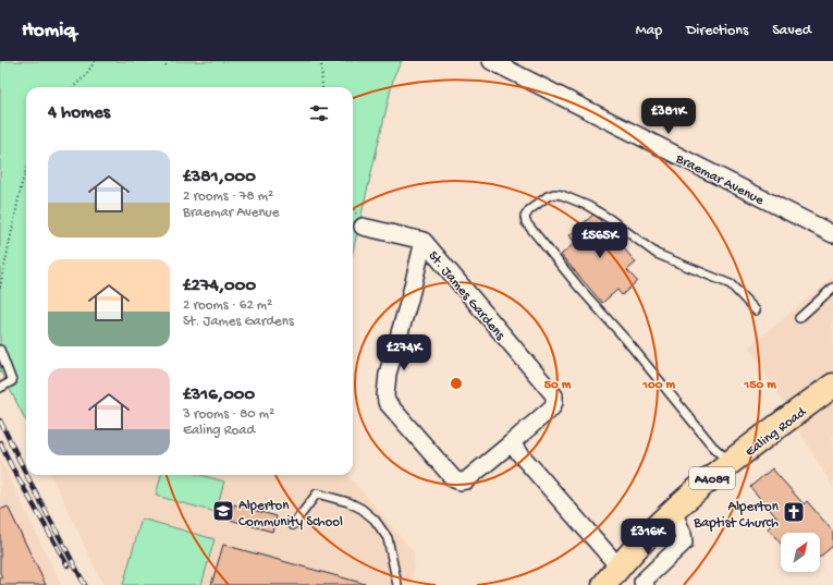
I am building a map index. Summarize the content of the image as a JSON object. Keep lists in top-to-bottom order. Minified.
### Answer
{"streets":{"main road":["Ealing Road","A4089"],"street":["Braemar Avenue","St. James Gardens"]},"places":{"school or university":["Alperton Community School"],"church":["Alperton Baptist Church"]},"north":"top right","page":{"header":"Homiq","nav":["Map","Directions","Saved"],"heading":"4 homes","price":["£381K","£565K","£274K","£316K"],"list":[{"name":"£381,000","note":"2 rooms · 78 m² · Braemar Avenue"},{"name":"£274,000","note":"2 rooms · 62 m² · St. James Gardens"},{"name":"£316,000","note":"3 rooms · 80 m² · Ealing Road"}]},"rings":["50 m","100 m","150 m"]}
